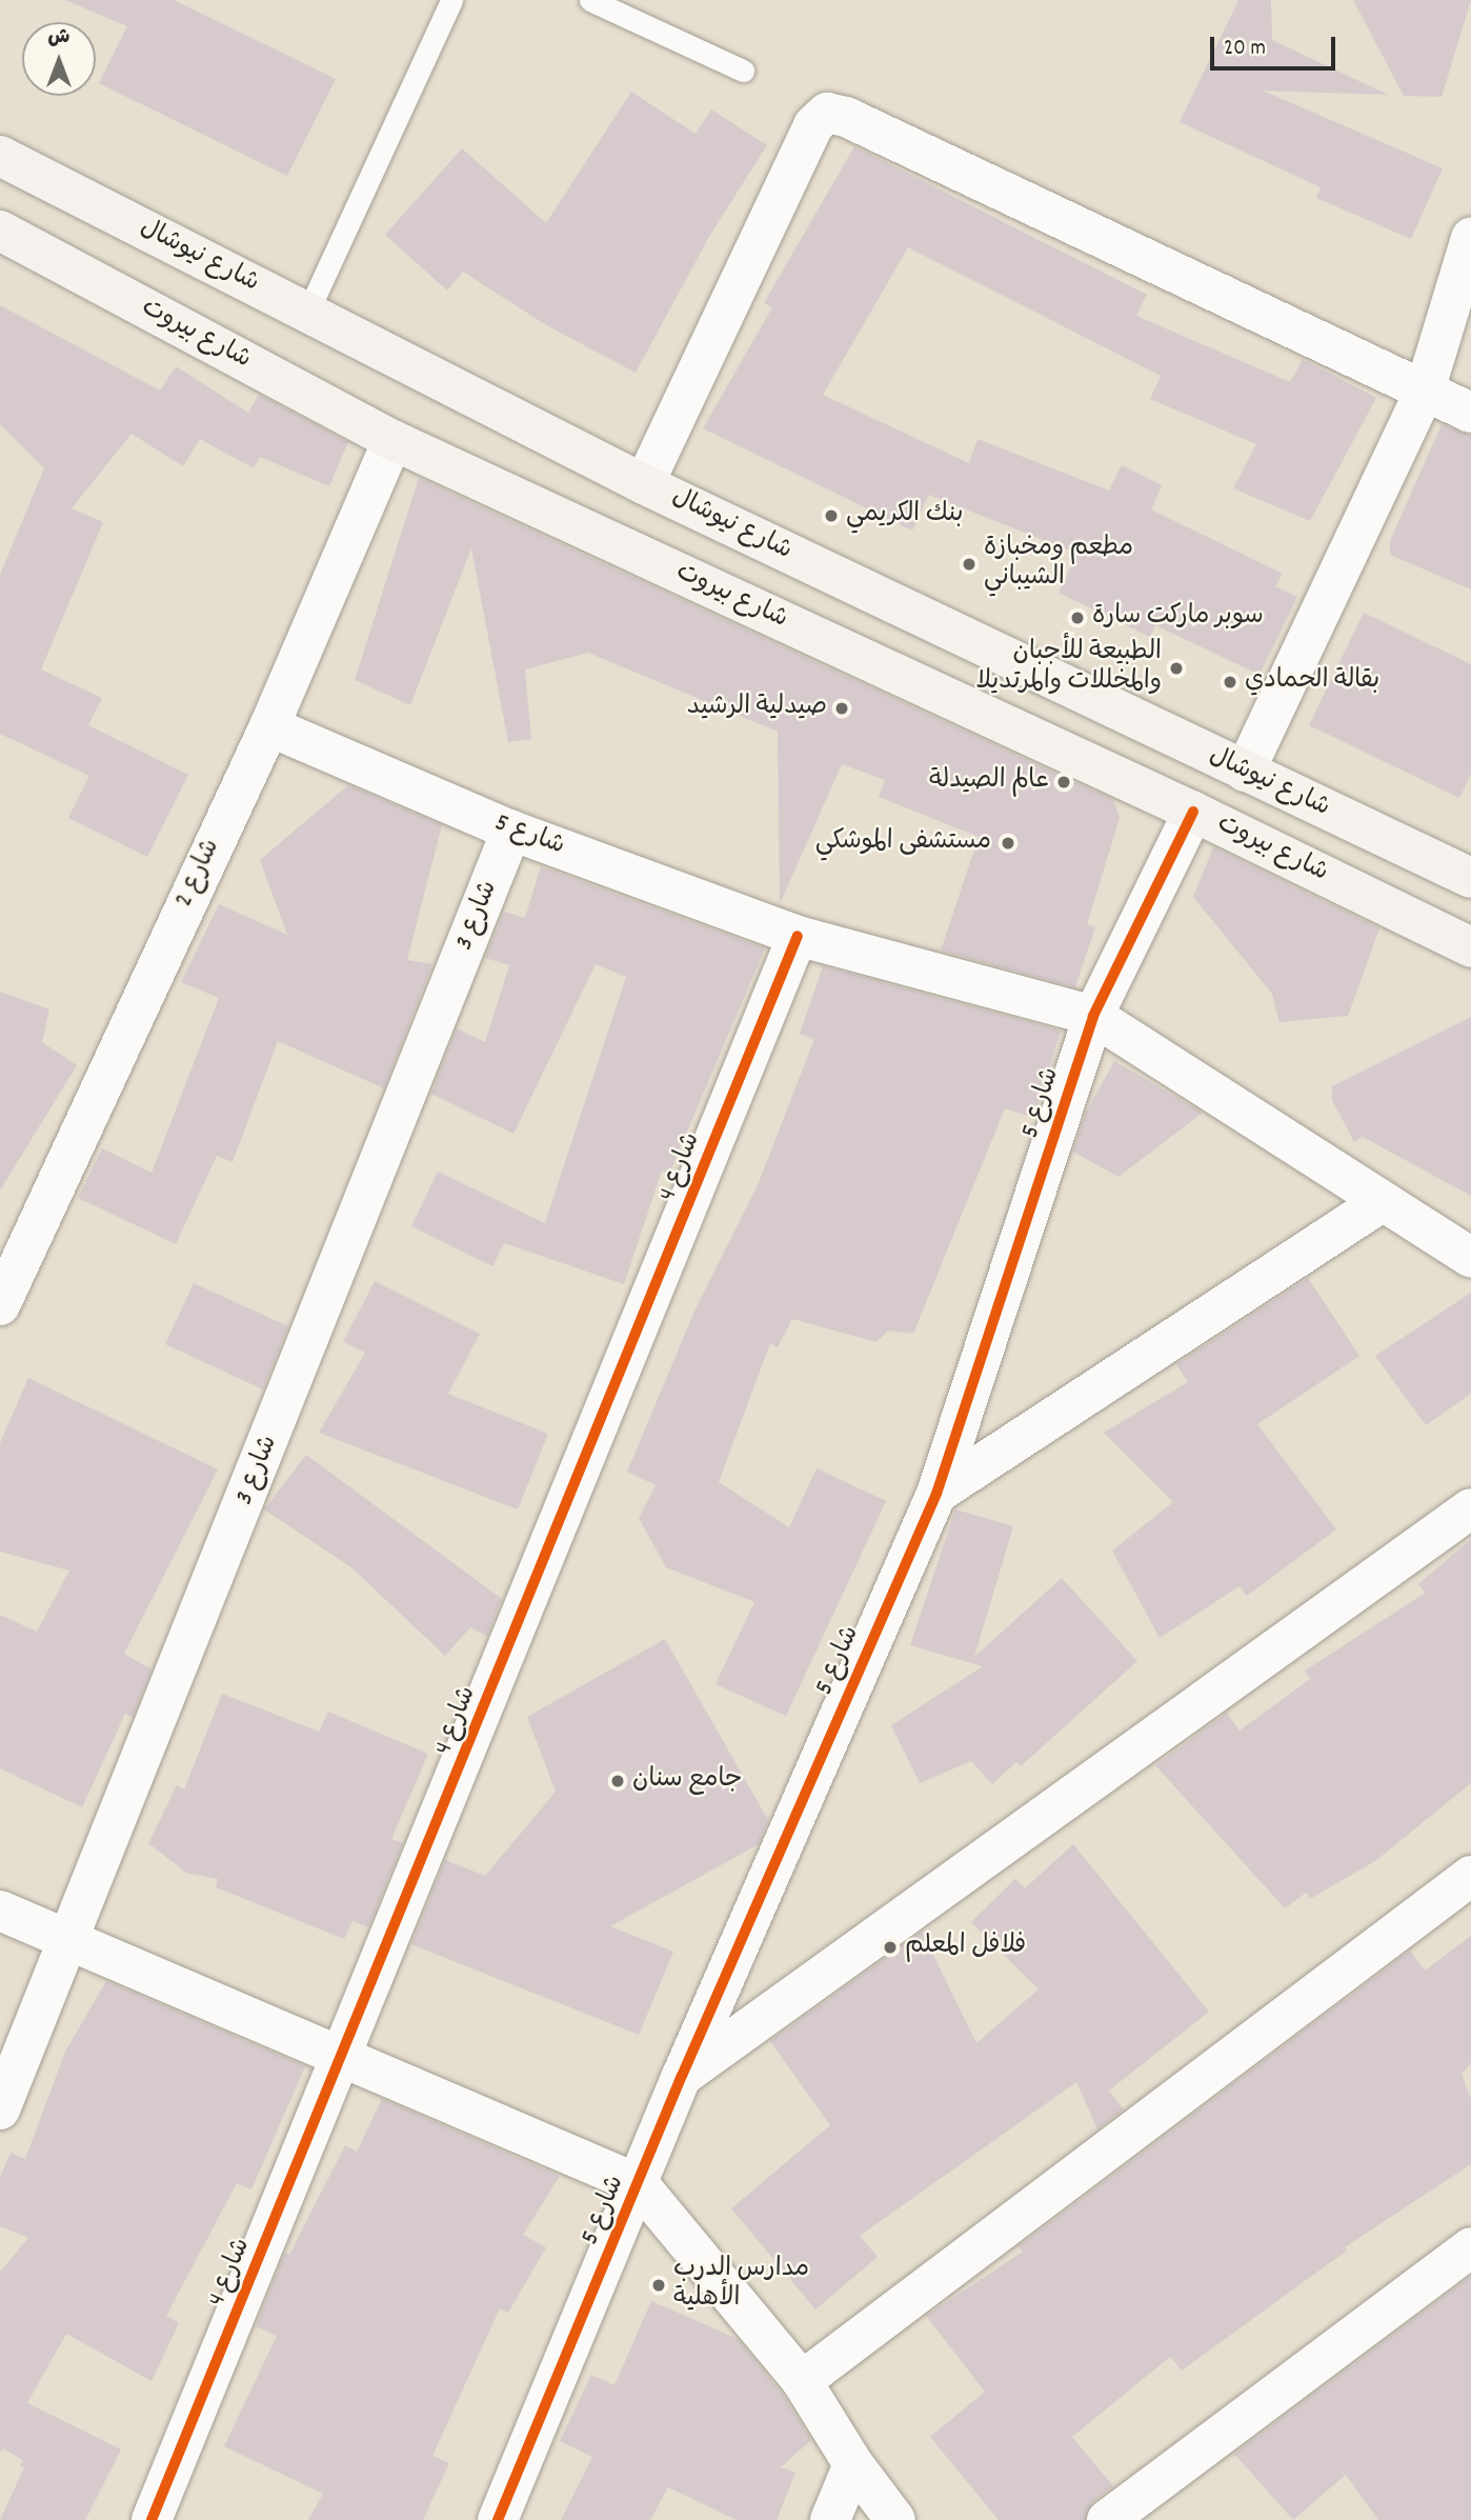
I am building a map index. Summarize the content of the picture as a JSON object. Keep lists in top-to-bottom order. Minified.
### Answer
{"streets":{"main road":["شارع نيوشال","شارع بيروت"],"street":["شارع 5","شارع 2","شارع 3","شارع 4"]},"crossings":[["شارع بيروت","شارع 5"],["شارع بيروت","شارع 2"],["شارع 5","شارع 2"],["شارع 5","شارع 3"],["شارع 5","شارع 4"]],"places":["بنك الكريمي","مطعم ومخبازة الشيباني","سوبر ماركت سارة","الطبيعة للأجبان والمخللات والمرتديلا","بقالة الحمادي","صيدلية الرشيد","عالم الصيدلة","مستشفى الموشكي","جامع سنان","فلافل المعلم","مدارس الدرب الأهلية"],"scale_bar":"20 m","north":"top"}
